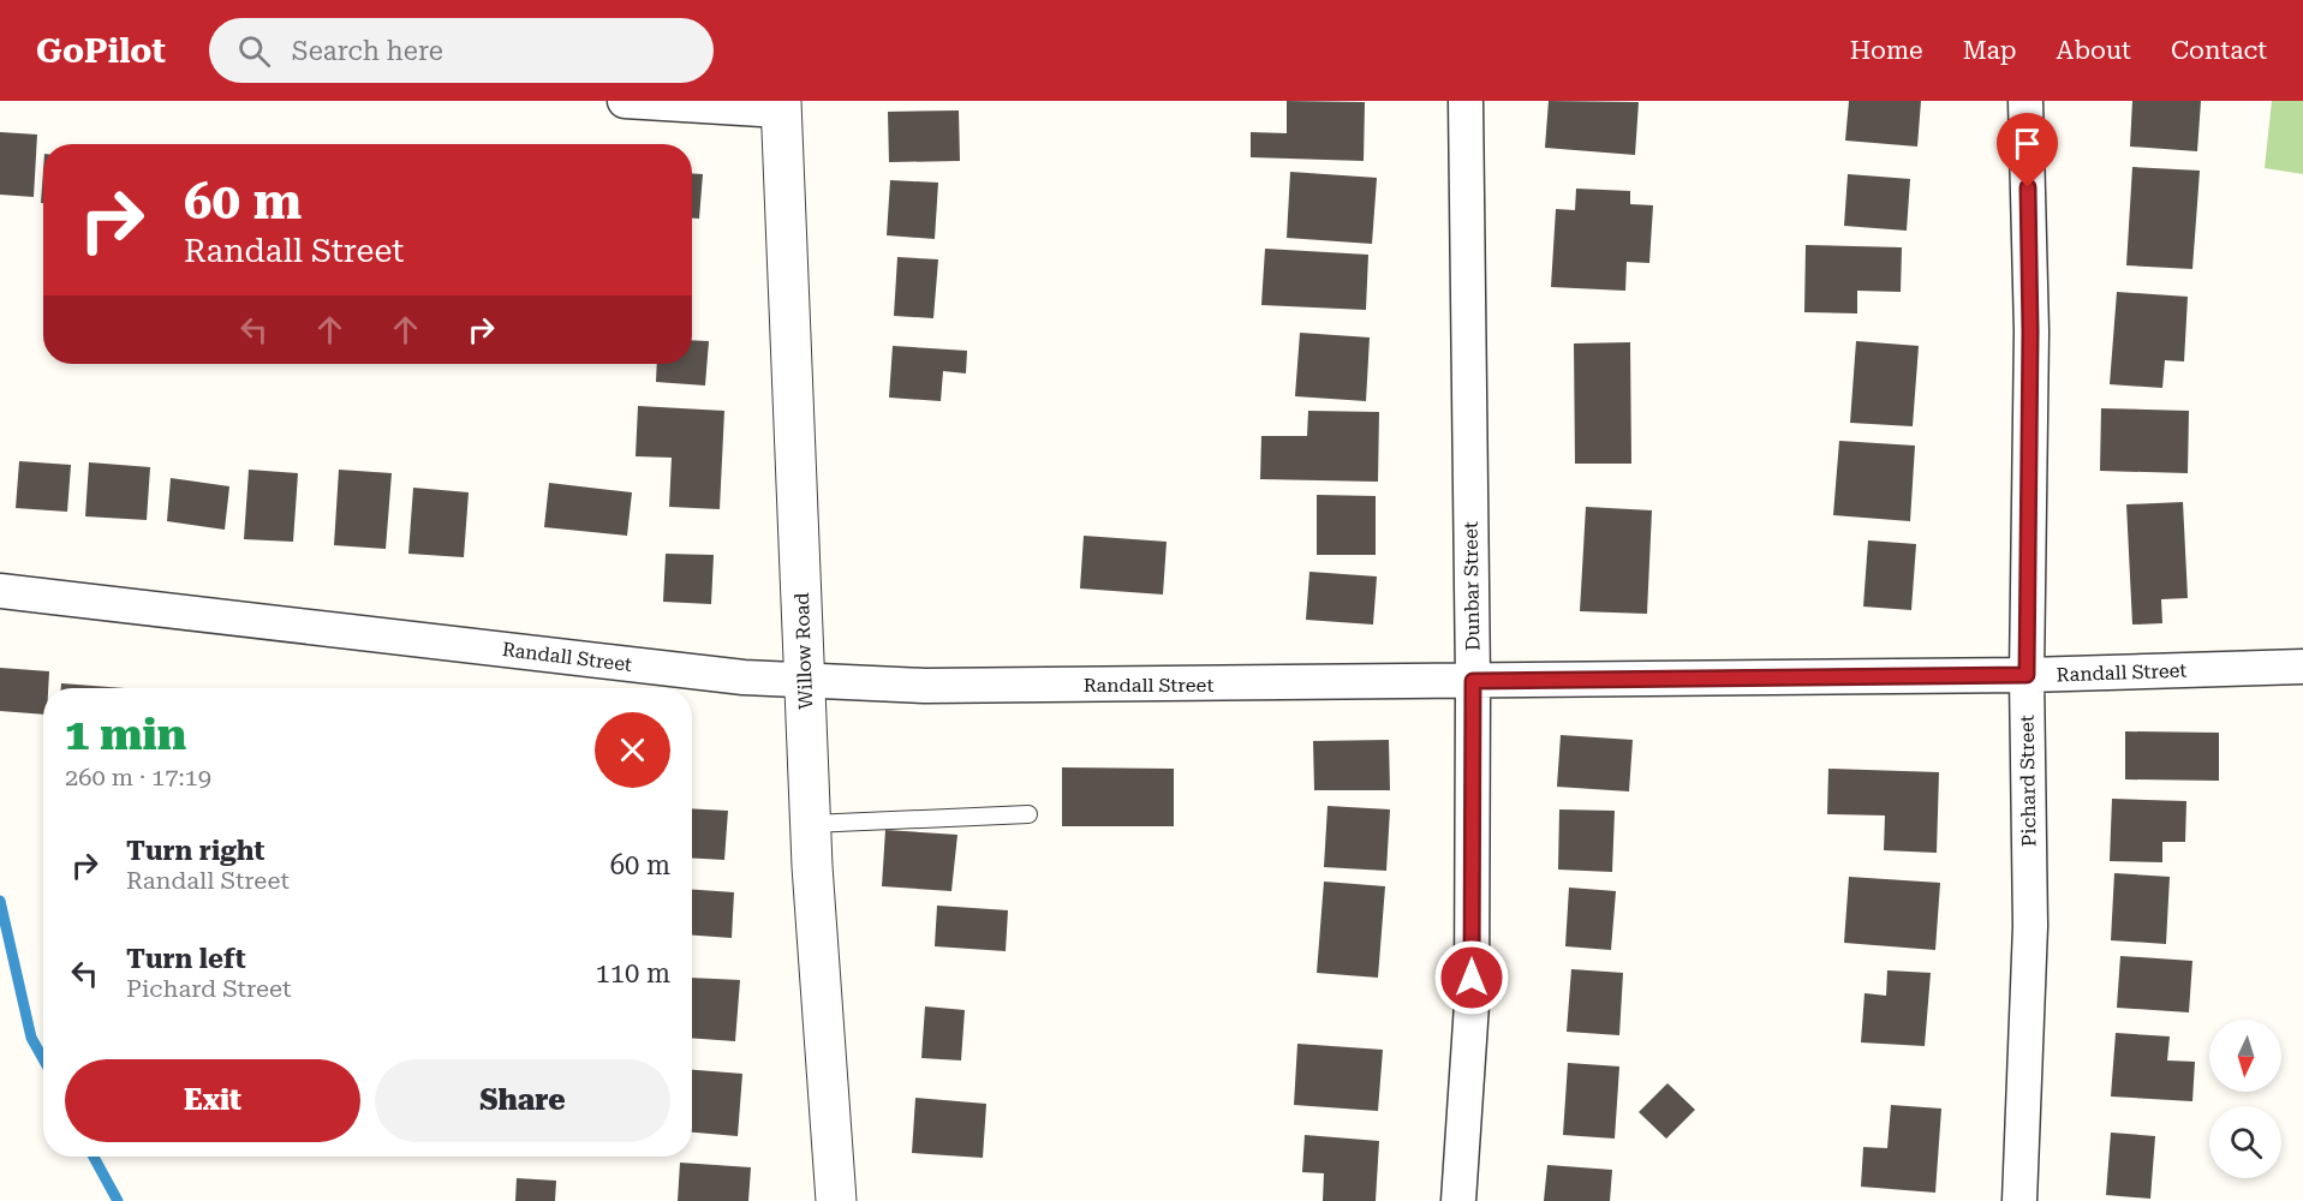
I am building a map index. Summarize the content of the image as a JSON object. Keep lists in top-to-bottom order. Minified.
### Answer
{"streets":{"street":["Dunbar Street","Willow Road","Randall Street","Pichard Street"]},"crossings":[["Dunbar Street","Randall Street"],["Willow Road","Randall Street"],["Randall Street","Pichard Street"]],"north":"bottom","page":{"header":"GoPilot","search":"Search here","nav":["Home","Map","About","Contact"],"turn":["60 m","Randall Street"],"heading":["1 min","260 m · 17:19"],"list":[{"name":"Turn right","note":"Randall Street","value":"60 m"},{"name":"Turn left","note":"Pichard Street","value":"110 m"}],"buttons":["Exit","Share"]}}
